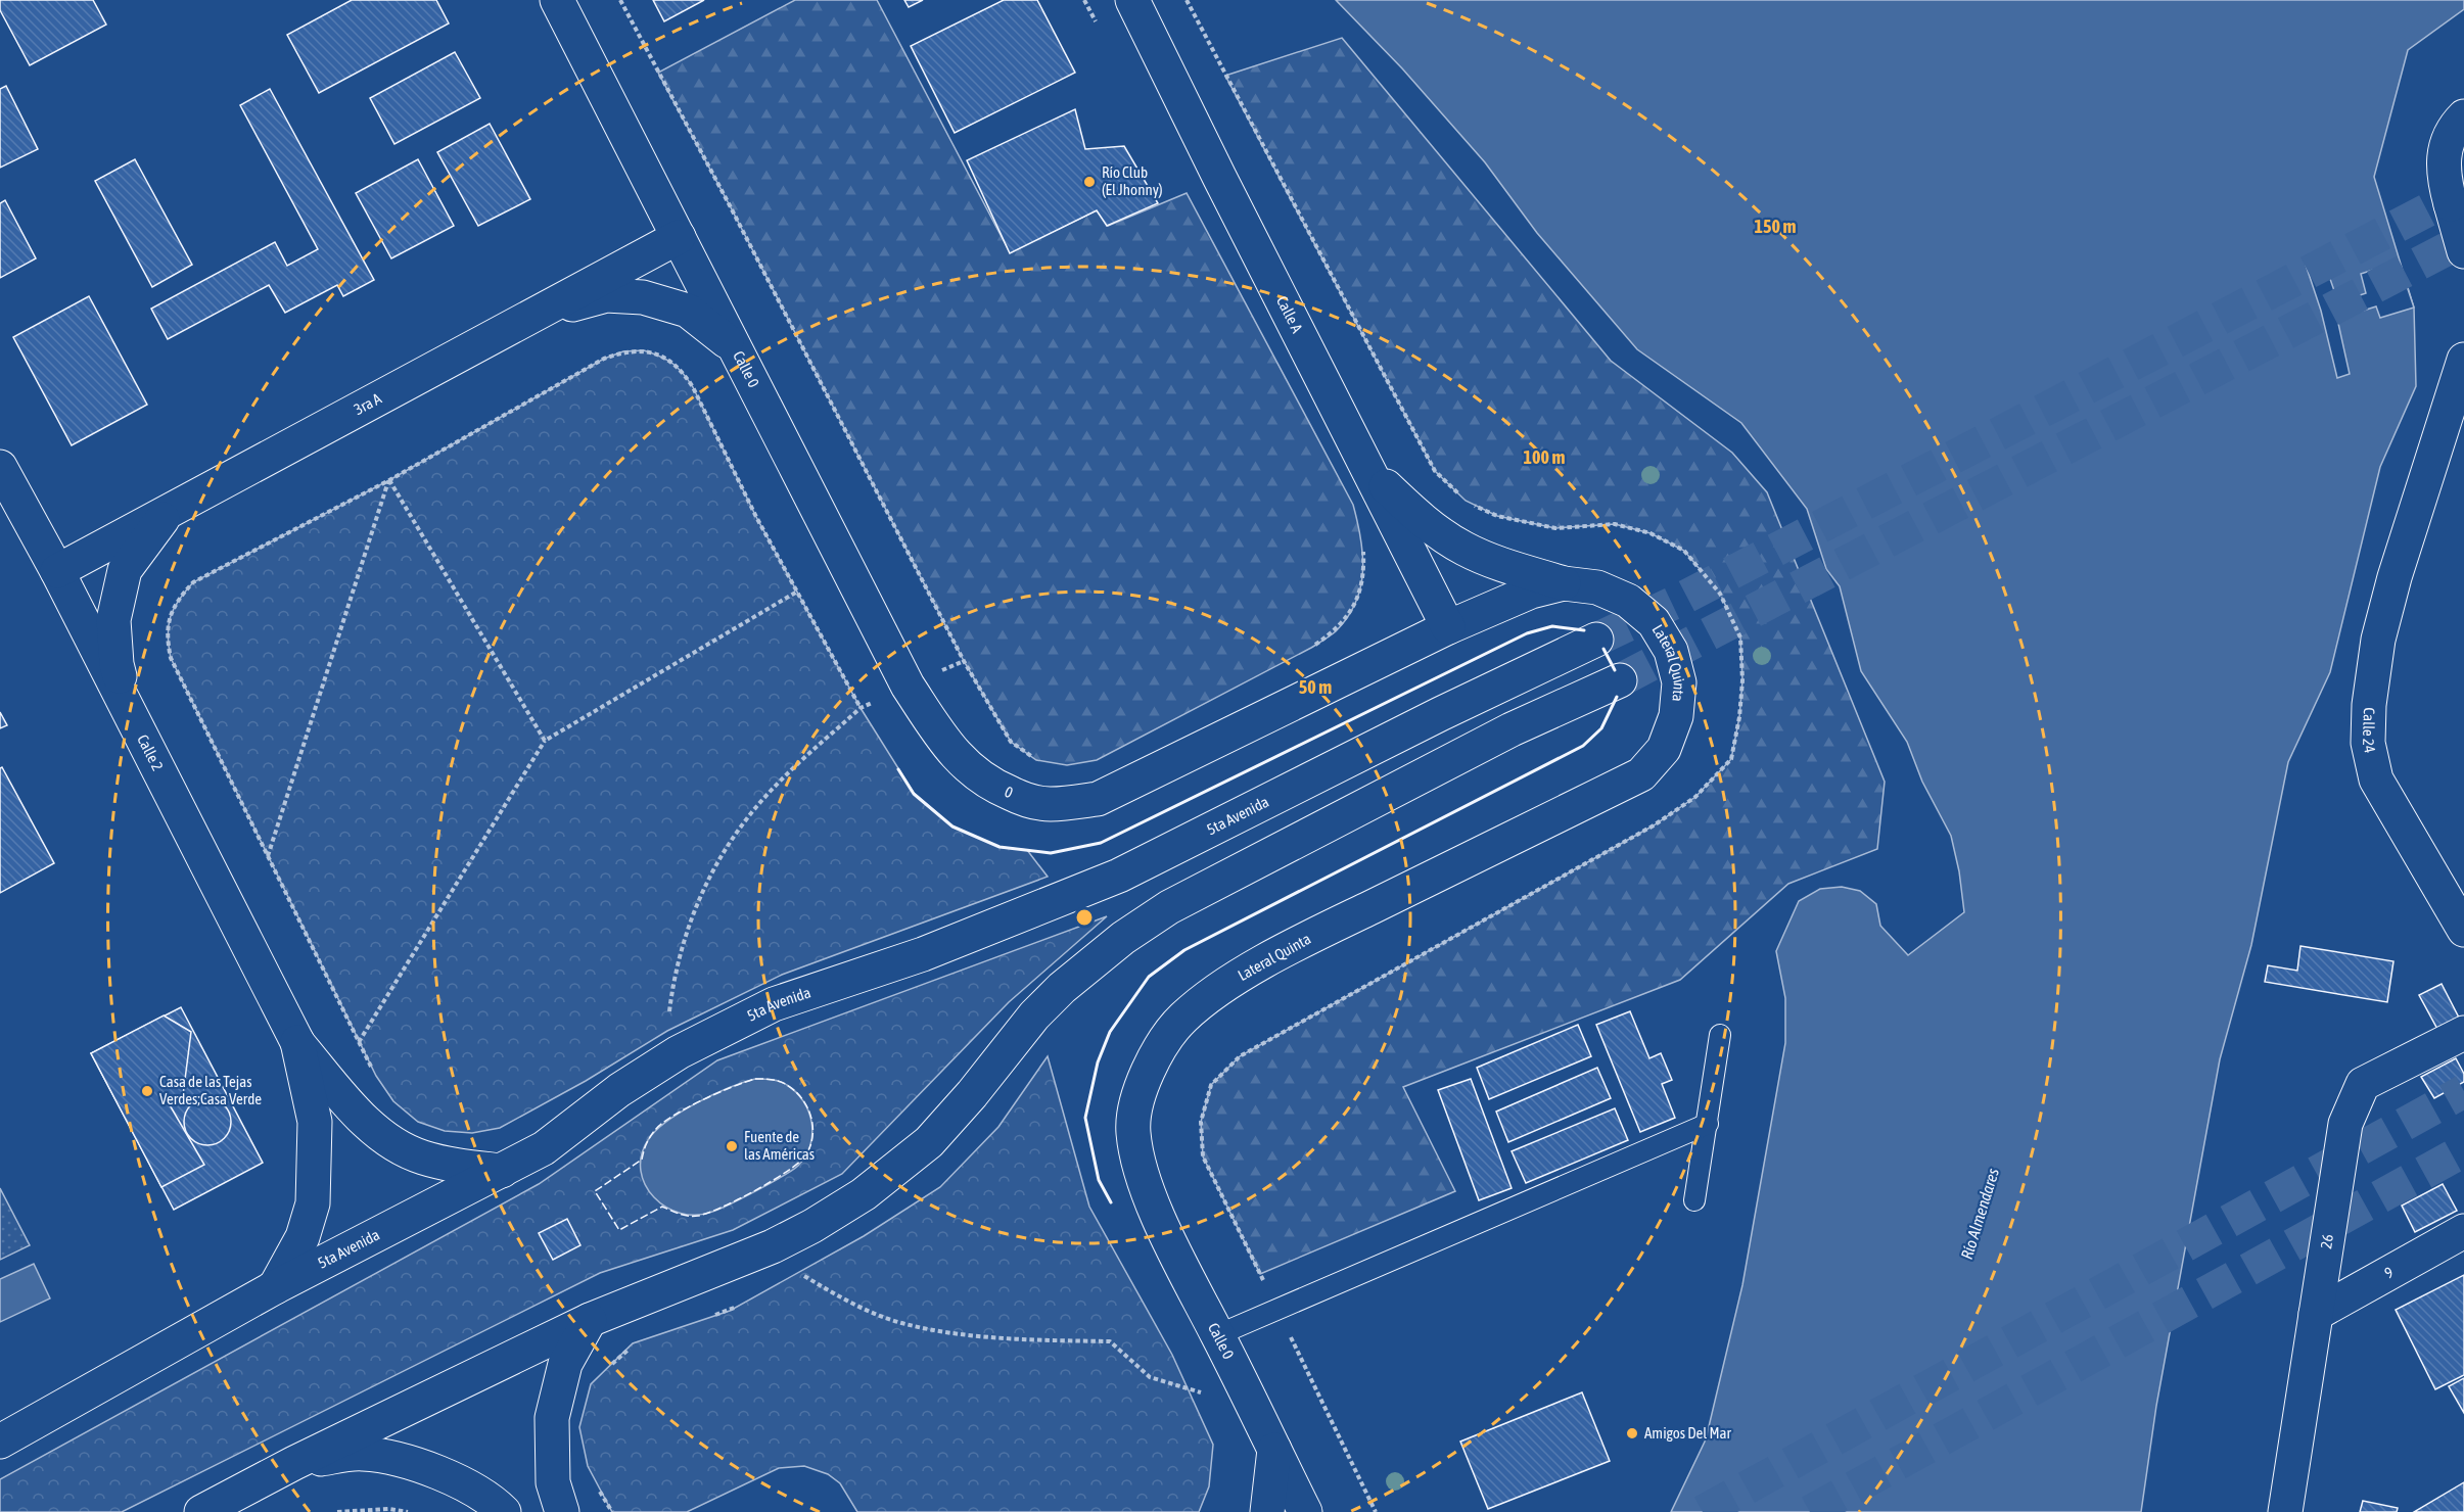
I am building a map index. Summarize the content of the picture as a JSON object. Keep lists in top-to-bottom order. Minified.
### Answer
{"streets":{"main road":["Calle A","Calle 0","3ra A","Lateral Quinta","Calle 24","Calle 2","0","5ta Avenida","26","9"]},"crossings":[["Calle A","Lateral Quinta"],["Calle 0","3ra A"],["Calle 0","Lateral Quinta"],["Calle 0","0"],["3ra A","Calle 2"],["Lateral Quinta","0"],["26","9"]],"water":["Río Almendares"],"places":["Río Club (El Jhonny)","Casa de las Tejas Verdes;Casa Verde","Fuente de las Américas","Amigos Del Mar"],"rings":["150 m","100 m","50 m"]}
